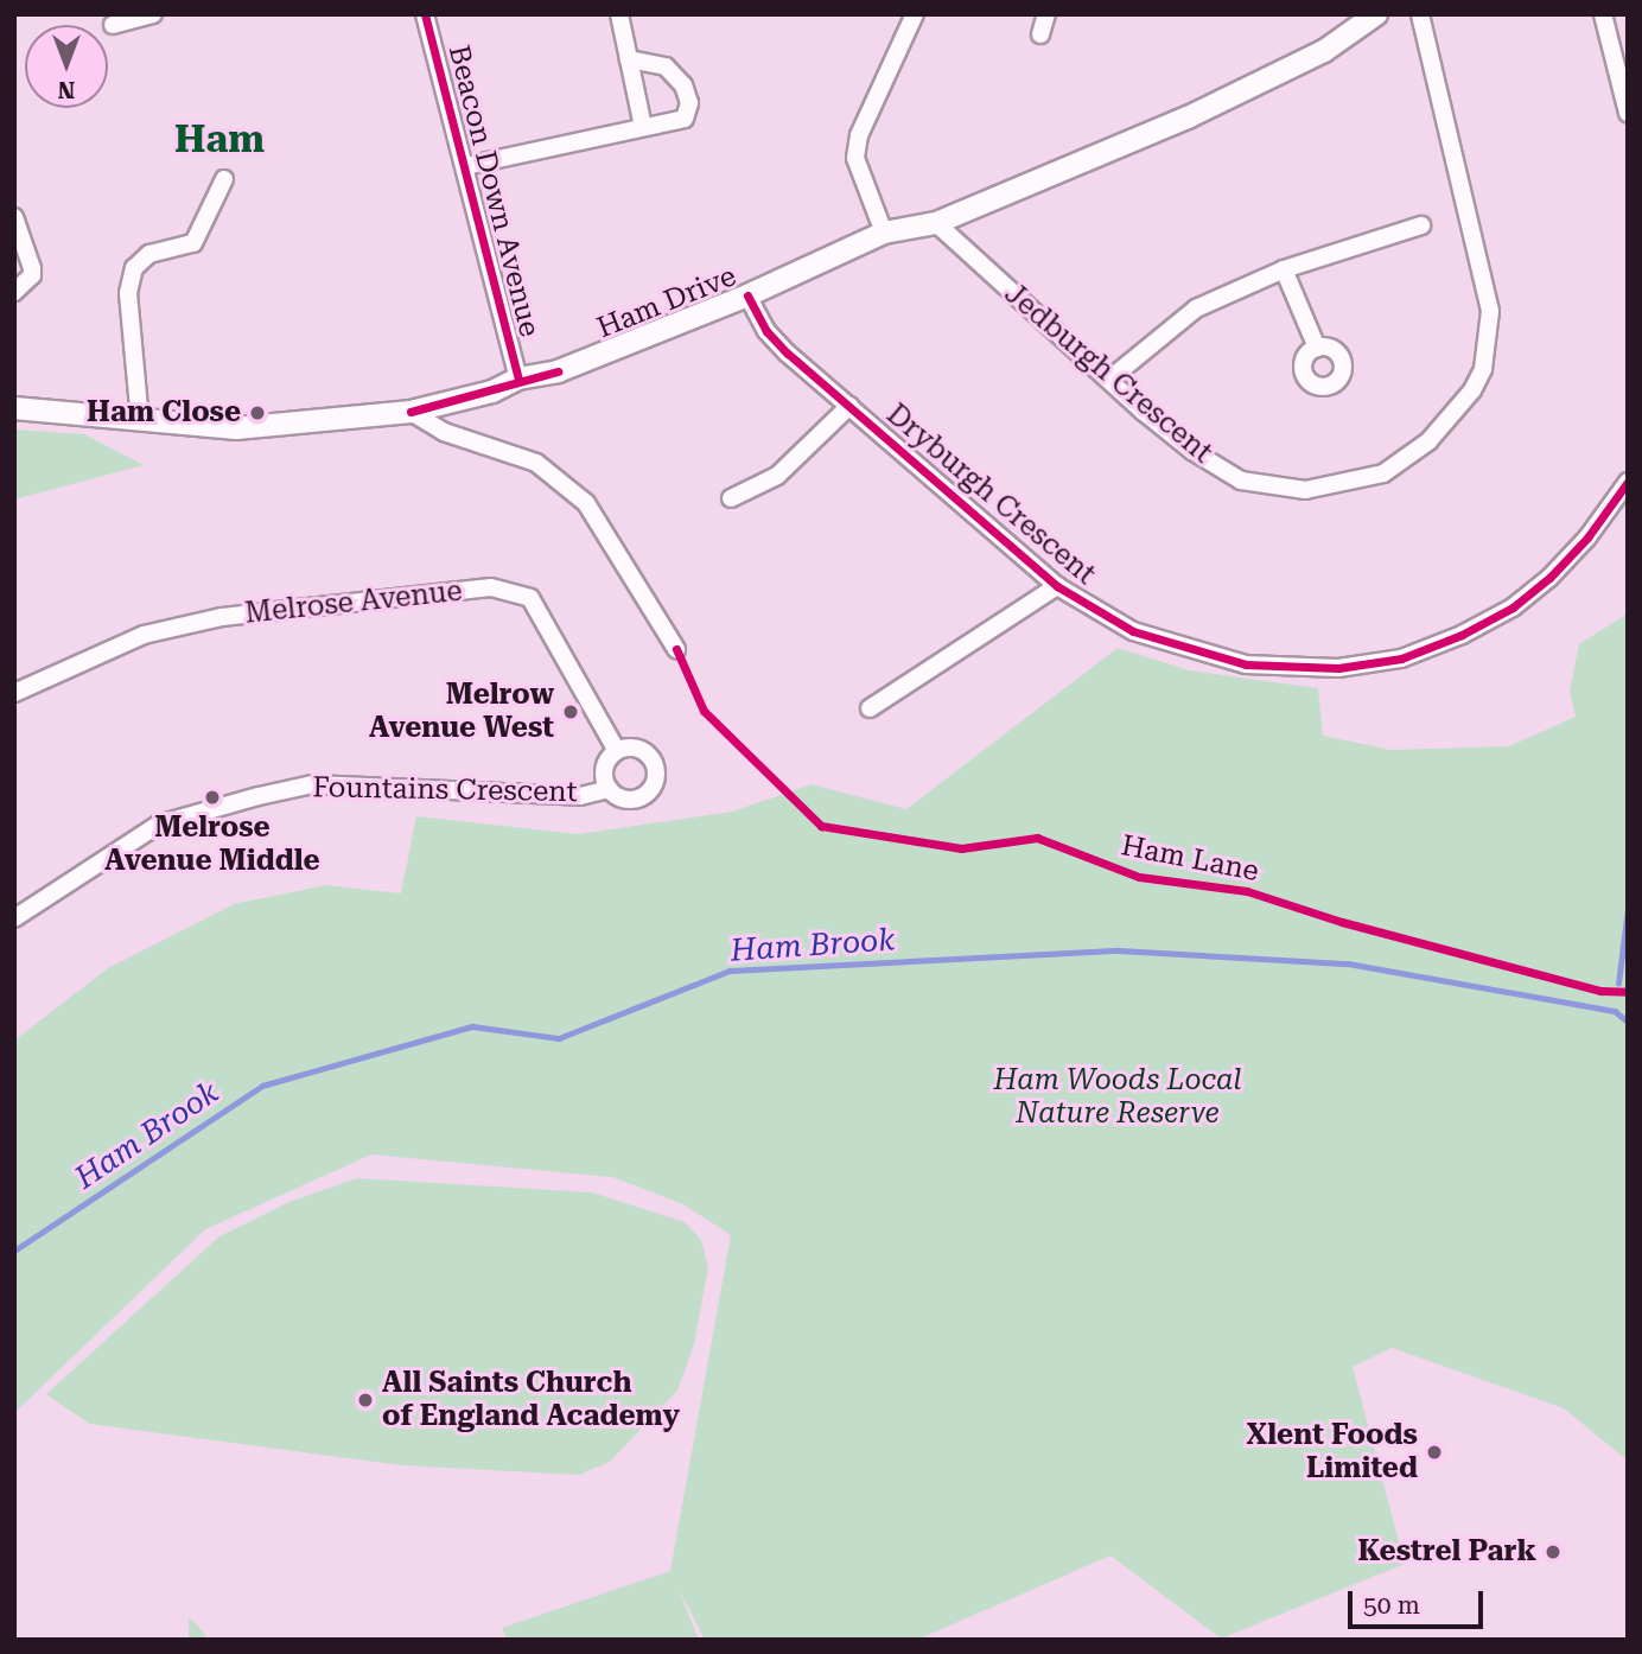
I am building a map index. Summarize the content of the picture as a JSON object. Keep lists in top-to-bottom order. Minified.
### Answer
{"streets":{"street":["Beacon Down Avenue","Ham Drive","Jedburgh Crescent","Dryburgh Crescent","Melrose Avenue","Fountains Crescent"],"cycle path":["Ham Lane"]},"crossings":[["Beacon Down Avenue","Ham Drive"],["Ham Drive","Jedburgh Crescent"],["Ham Drive","Dryburgh Crescent"],["Melrose Avenue","Fountains Crescent"]],"districts":["Ham"],"water":["Ham Brook"],"parks":["Ham Woods Local Nature Reserve"],"places":["Ham Close","Melrow Avenue West","Melrose Avenue Middle","All Saints Church of England Academy","Xlent Foods Limited","Kestrel Park"],"scale_bar":"50 m","north":"bottom"}
